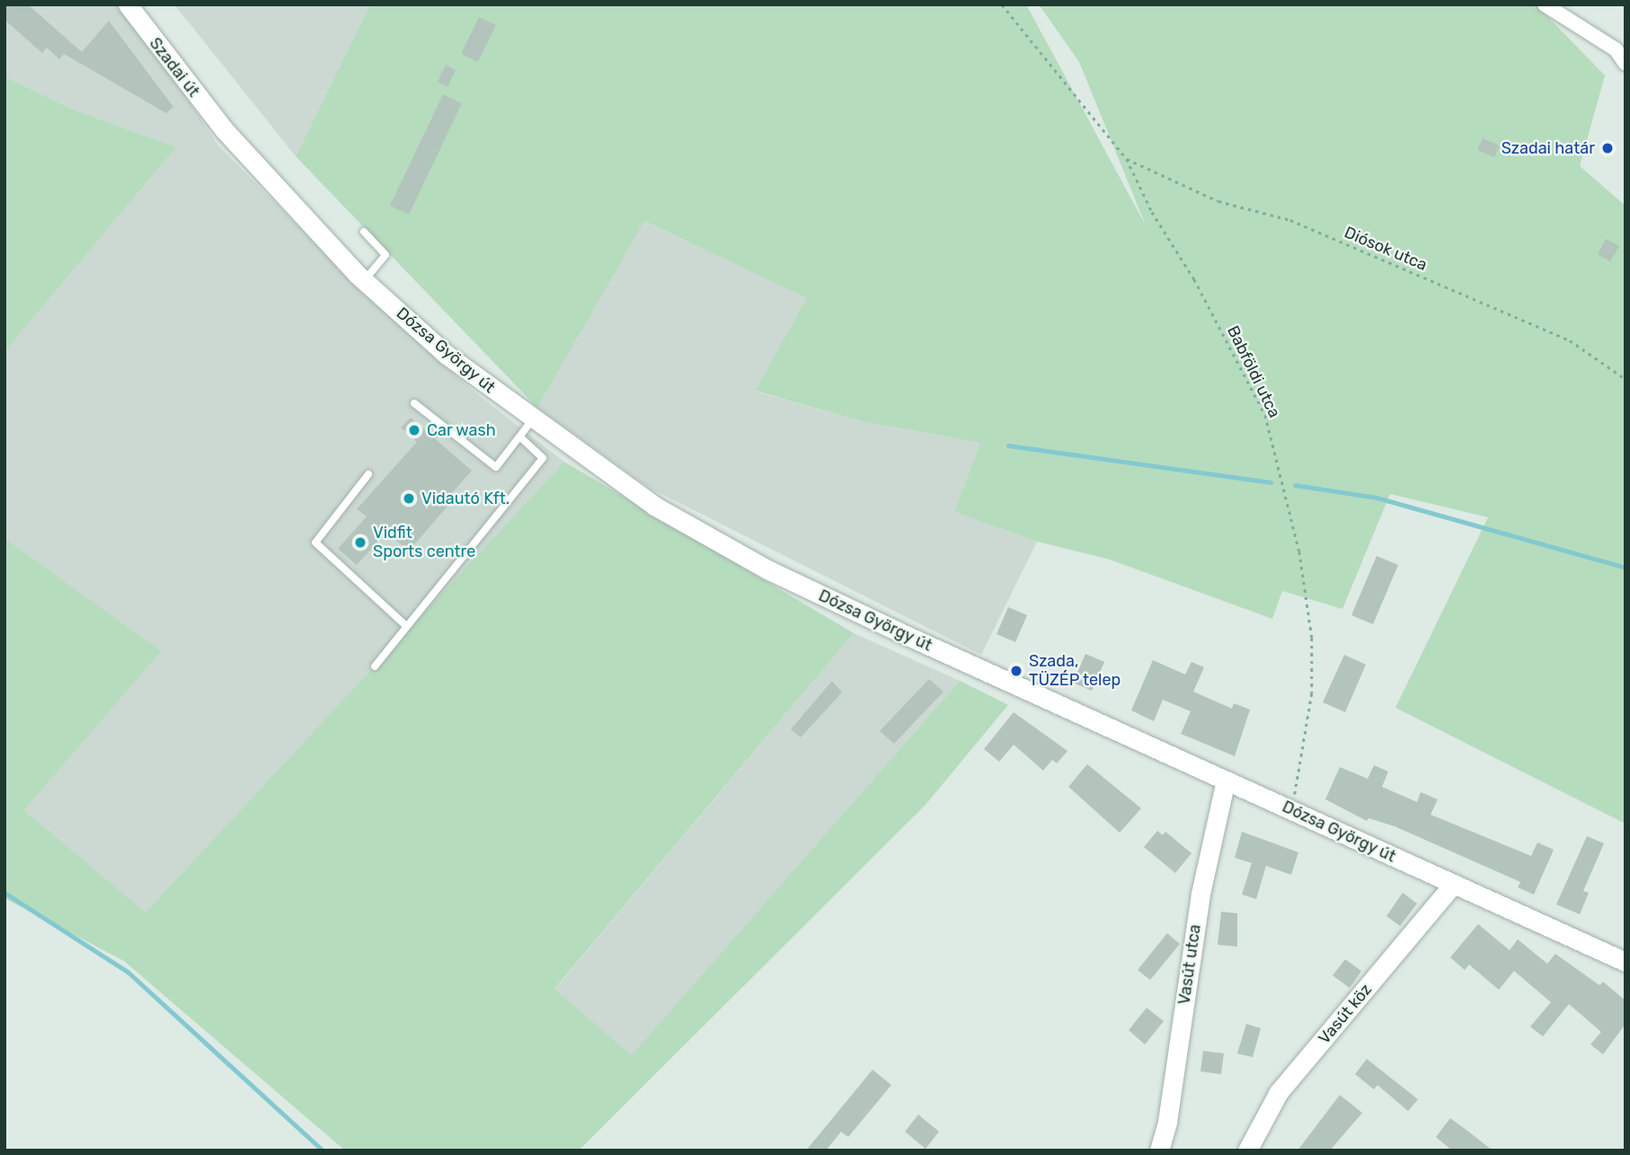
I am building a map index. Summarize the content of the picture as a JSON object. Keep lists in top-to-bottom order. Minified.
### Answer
{"streets":{"main road":["Szadai út","Dózsa György út","Vasút utca","Vasút köz"],"path":["Diósok utca","Babföldi utca"]},"crossings":[["Szadai út","Dózsa György út"],["Diósok utca","Babföldi utca"],["Dózsa György út","Babföldi utca"],["Dózsa György út","Vasút utca"],["Dózsa György út","Vasút köz"]],"places":["Szadai határ","Car wash","Vidautó Kft.","Vidfit Sports centre","Szada, TÜZÉP telep"]}
